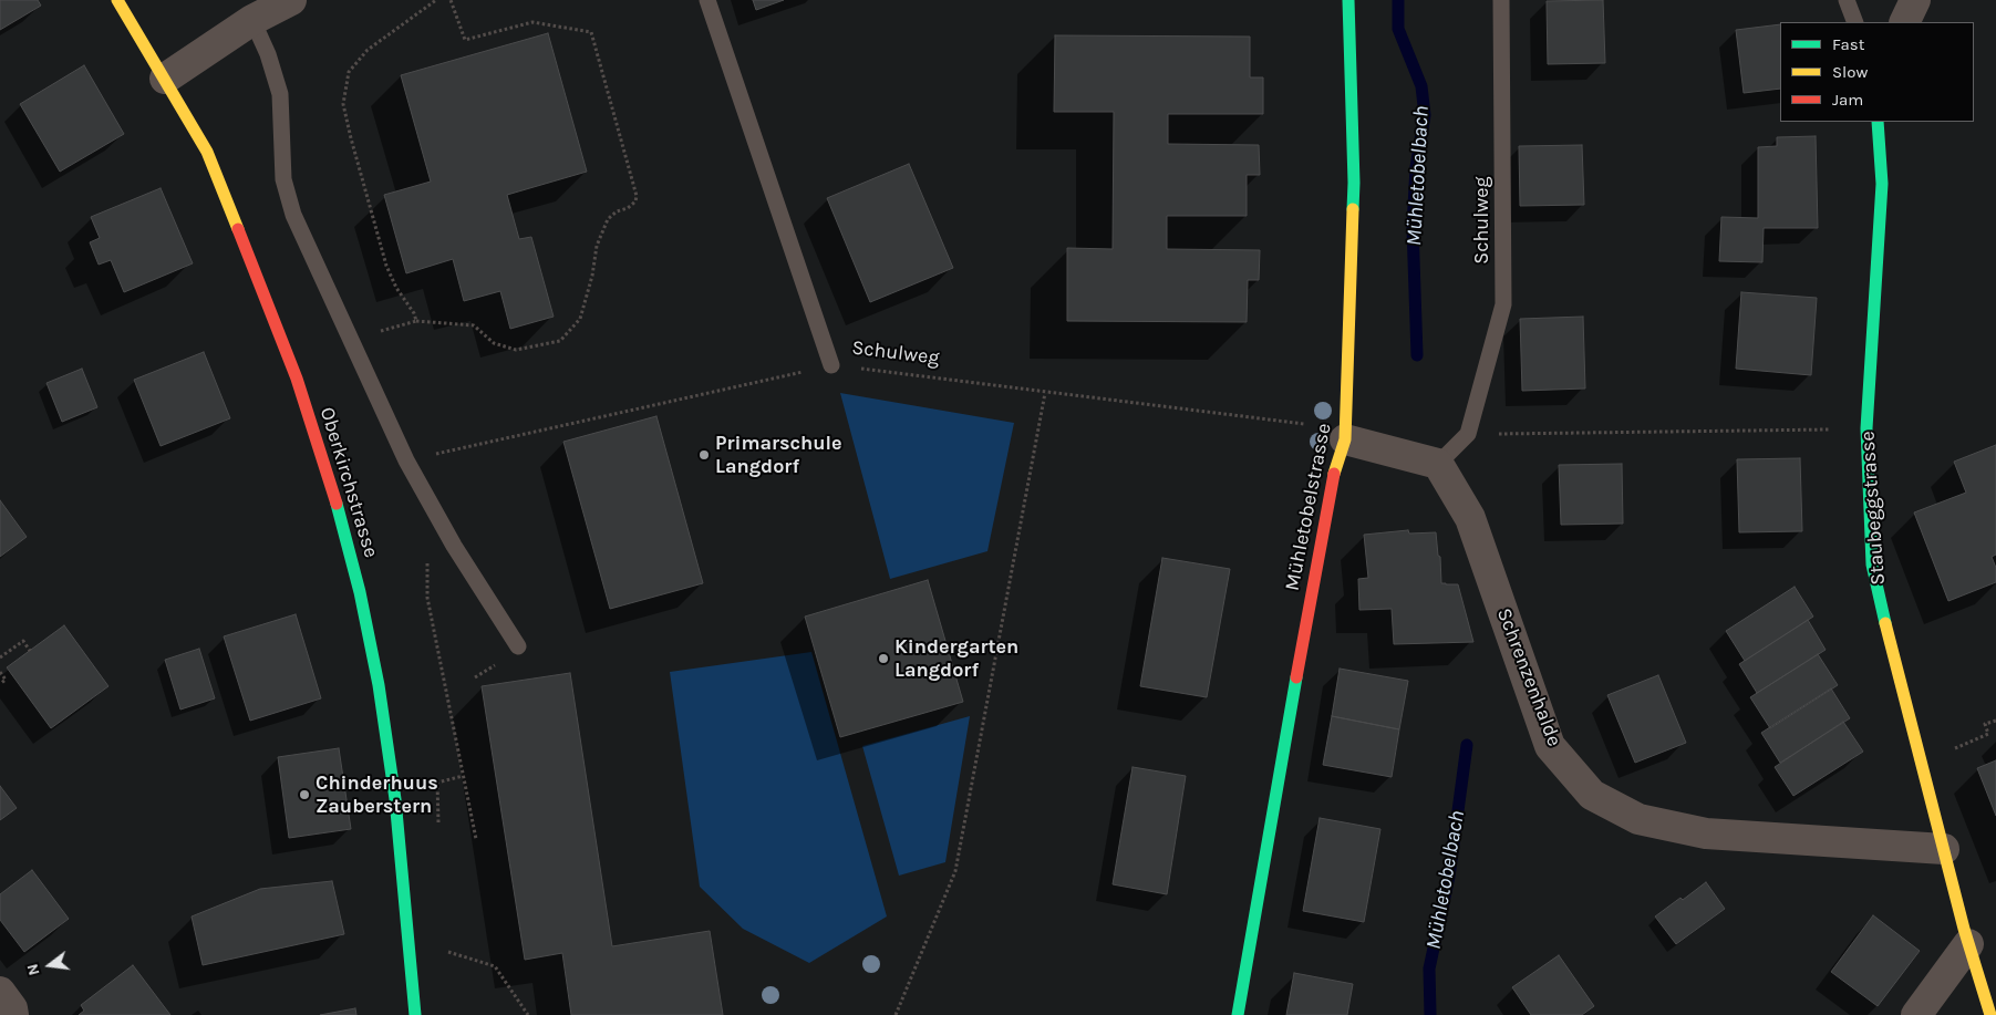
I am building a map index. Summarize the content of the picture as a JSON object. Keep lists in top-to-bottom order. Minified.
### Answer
{"streets":{"street":["Oberkirchstrasse","Mühletobelstrasse","Staubeggstrasse","Schrenzenhalde"],"lane":["Schulweg"]},"crossings":[["Schulweg","Schrenzenhalde"],["Staubeggstrasse","Schrenzenhalde"]],"water":["Mühletobelbach"],"places":["Primarschule Langdorf","Kindergarten Langdorf","Chinderhuus Zauberstern"],"legend":["Fast","Slow","Jam"],"north":"left"}
